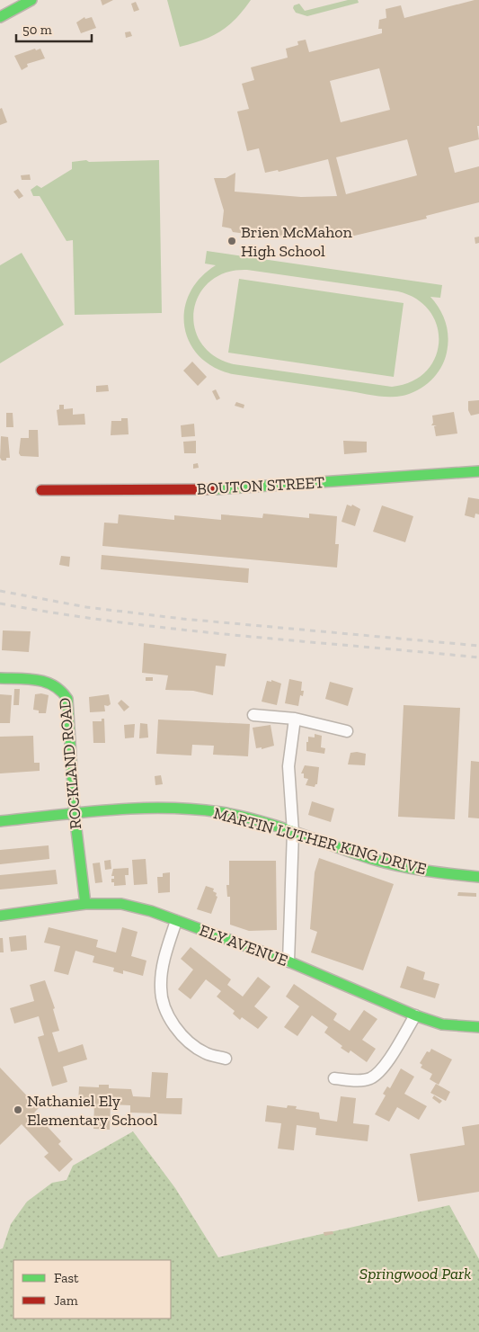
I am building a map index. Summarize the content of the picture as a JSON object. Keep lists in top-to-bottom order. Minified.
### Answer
{"streets":{"street":["BOUTON STREET","ROCKLAND ROAD","MARTIN LUTHER KING DRIVE","ELY AVENUE"]},"crossings":[["ROCKLAND ROAD","MARTIN LUTHER KING DRIVE"],["ROCKLAND ROAD","ELY AVENUE"]],"parks":["Springwood Park"],"places":["Brien McMahon High School","Nathaniel Ely Elementary School"],"legend":["Fast","Jam"],"scale_bar":"50 m"}
